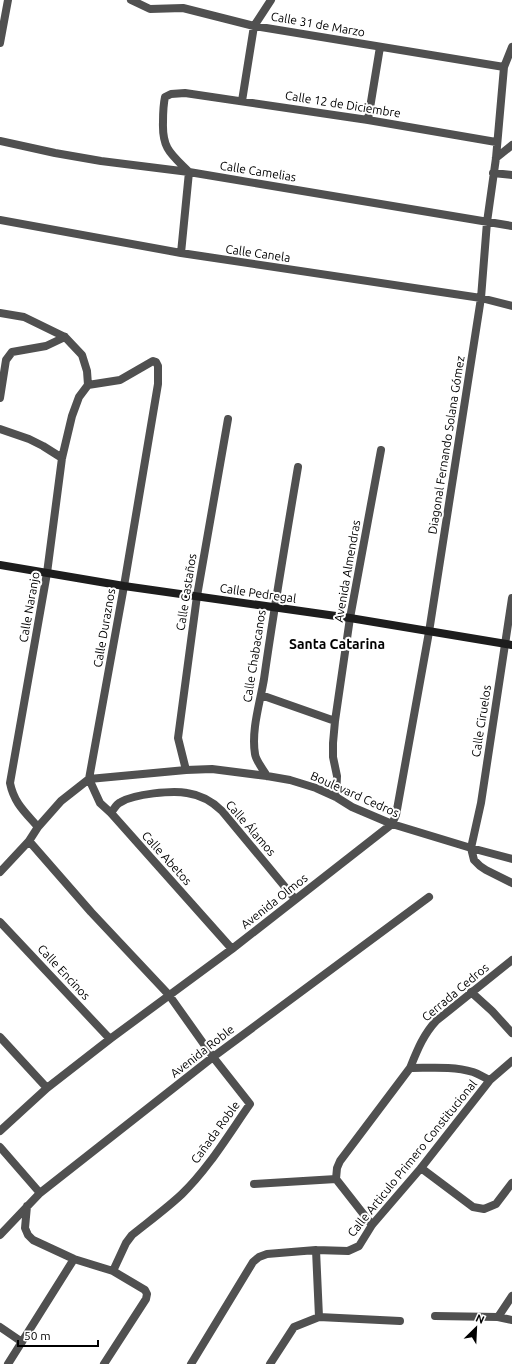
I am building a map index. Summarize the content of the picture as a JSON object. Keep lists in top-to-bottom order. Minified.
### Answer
{"streets":{"street":["Calle 31 de Marzo","Calle 12 de Diciembre","Calle Camelias","Calle Canela","Diagonal Fernando Solana Gómez","Avenida Almendras","Calle Castaños","Calle Pedregal","Calle Naranjo","Calle Duraznos","Calle Chabacanos","Calle Ciruelos","Boulevard Cedros","Calle Álamos","Calle Abetos","Avenida Olmos","Calle Encinos","Cerrada Cedros","Avenida Roble","Cañada Roble","Calle Articulo Primero Constitucional"]},"crossings":[["Calle 31 de Marzo","Diagonal Fernando Solana Gómez"],["Calle 12 de Diciembre","Calle Camelias"],["Calle 12 de Diciembre","Diagonal Fernando Solana Gómez"],["Calle Camelias","Diagonal Fernando Solana Gómez"],["Calle Canela","Diagonal Fernando Solana Gómez"],["Diagonal Fernando Solana Gómez","Calle Pedregal"],["Diagonal Fernando Solana Gómez","Boulevard Cedros"],["Diagonal Fernando Solana Gómez","Avenida Olmos"],["Avenida Almendras","Calle Pedregal"],["Avenida Almendras","Boulevard Cedros"],["Calle Castaños","Calle Pedregal"],["Calle Castaños","Boulevard Cedros"],["Calle Pedregal","Calle Naranjo"],["Calle Pedregal","Calle Duraznos"],["Calle Pedregal","Calle Chabacanos"],["Calle Pedregal","Calle Ciruelos"],["Calle Naranjo","Calle Duraznos"],["Calle Duraznos","Boulevard Cedros"],["Calle Duraznos","Calle Abetos"],["Calle Chabacanos","Boulevard Cedros"],["Calle Ciruelos","Boulevard Cedros"],["Boulevard Cedros","Calle Abetos"],["Boulevard Cedros","Avenida Olmos"],["Calle Álamos","Calle Abetos"],["Calle Álamos","Avenida Olmos"],["Calle Abetos","Avenida Olmos"],["Avenida Olmos","Cañada Roble"],["Avenida Roble","Cañada Roble"]],"districts":["Santa Catarina"],"scale_bar":"50 m","north":"top right"}
